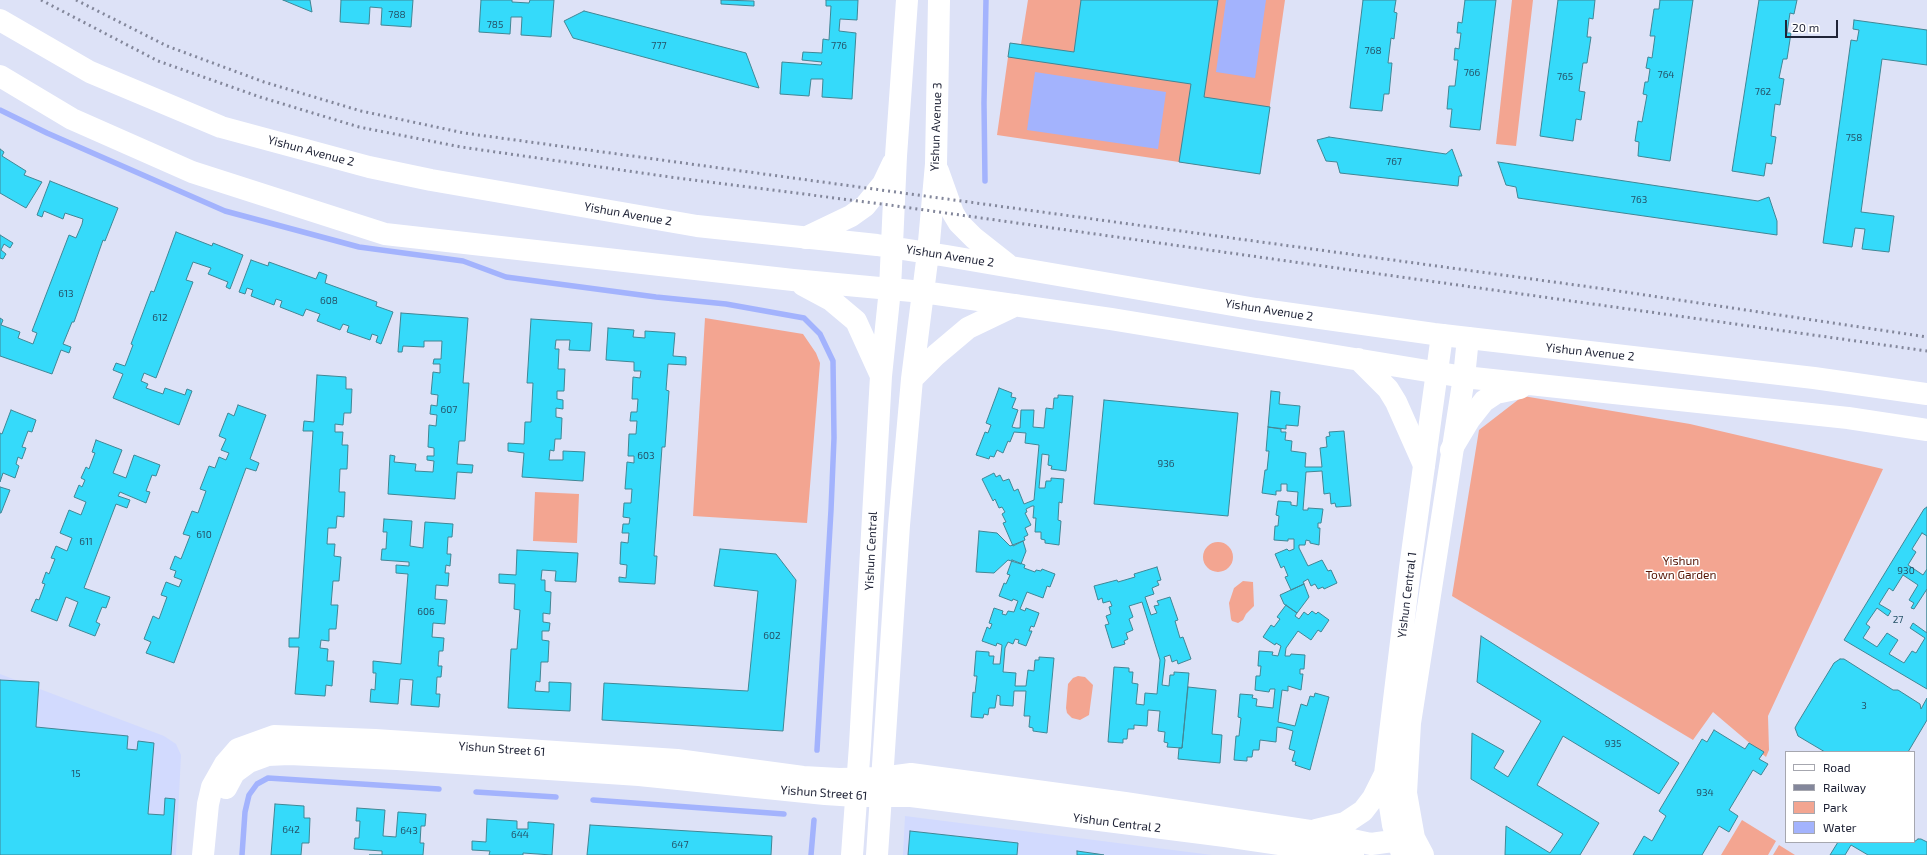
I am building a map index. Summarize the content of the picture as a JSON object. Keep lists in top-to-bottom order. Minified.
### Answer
{"streets":{"main road":["Yishun Avenue 3","Yishun Avenue 2","Yishun Central","Yishun Central 1","Yishun Street 61","Yishun Central 2"]},"crossings":[["Yishun Avenue 3","Yishun Avenue 2"],["Yishun Avenue 2","Yishun Central"],["Yishun Avenue 2","Yishun Central 1"],["Yishun Central","Yishun Street 61"],["Yishun Central 1","Yishun Central 2"],["Yishun Street 61","Yishun Central 2"]],"parks":["Yishun Town Garden"],"house_numbers":["788","785","777","776","768","766","764","765","762","758","767","763","613","608","612","607","603","936","610","611","930","606","27","602","3","935","15","934","642","643","644","647"],"legend":["Road","Railway","Park","Water"],"scale_bar":"20 m"}
